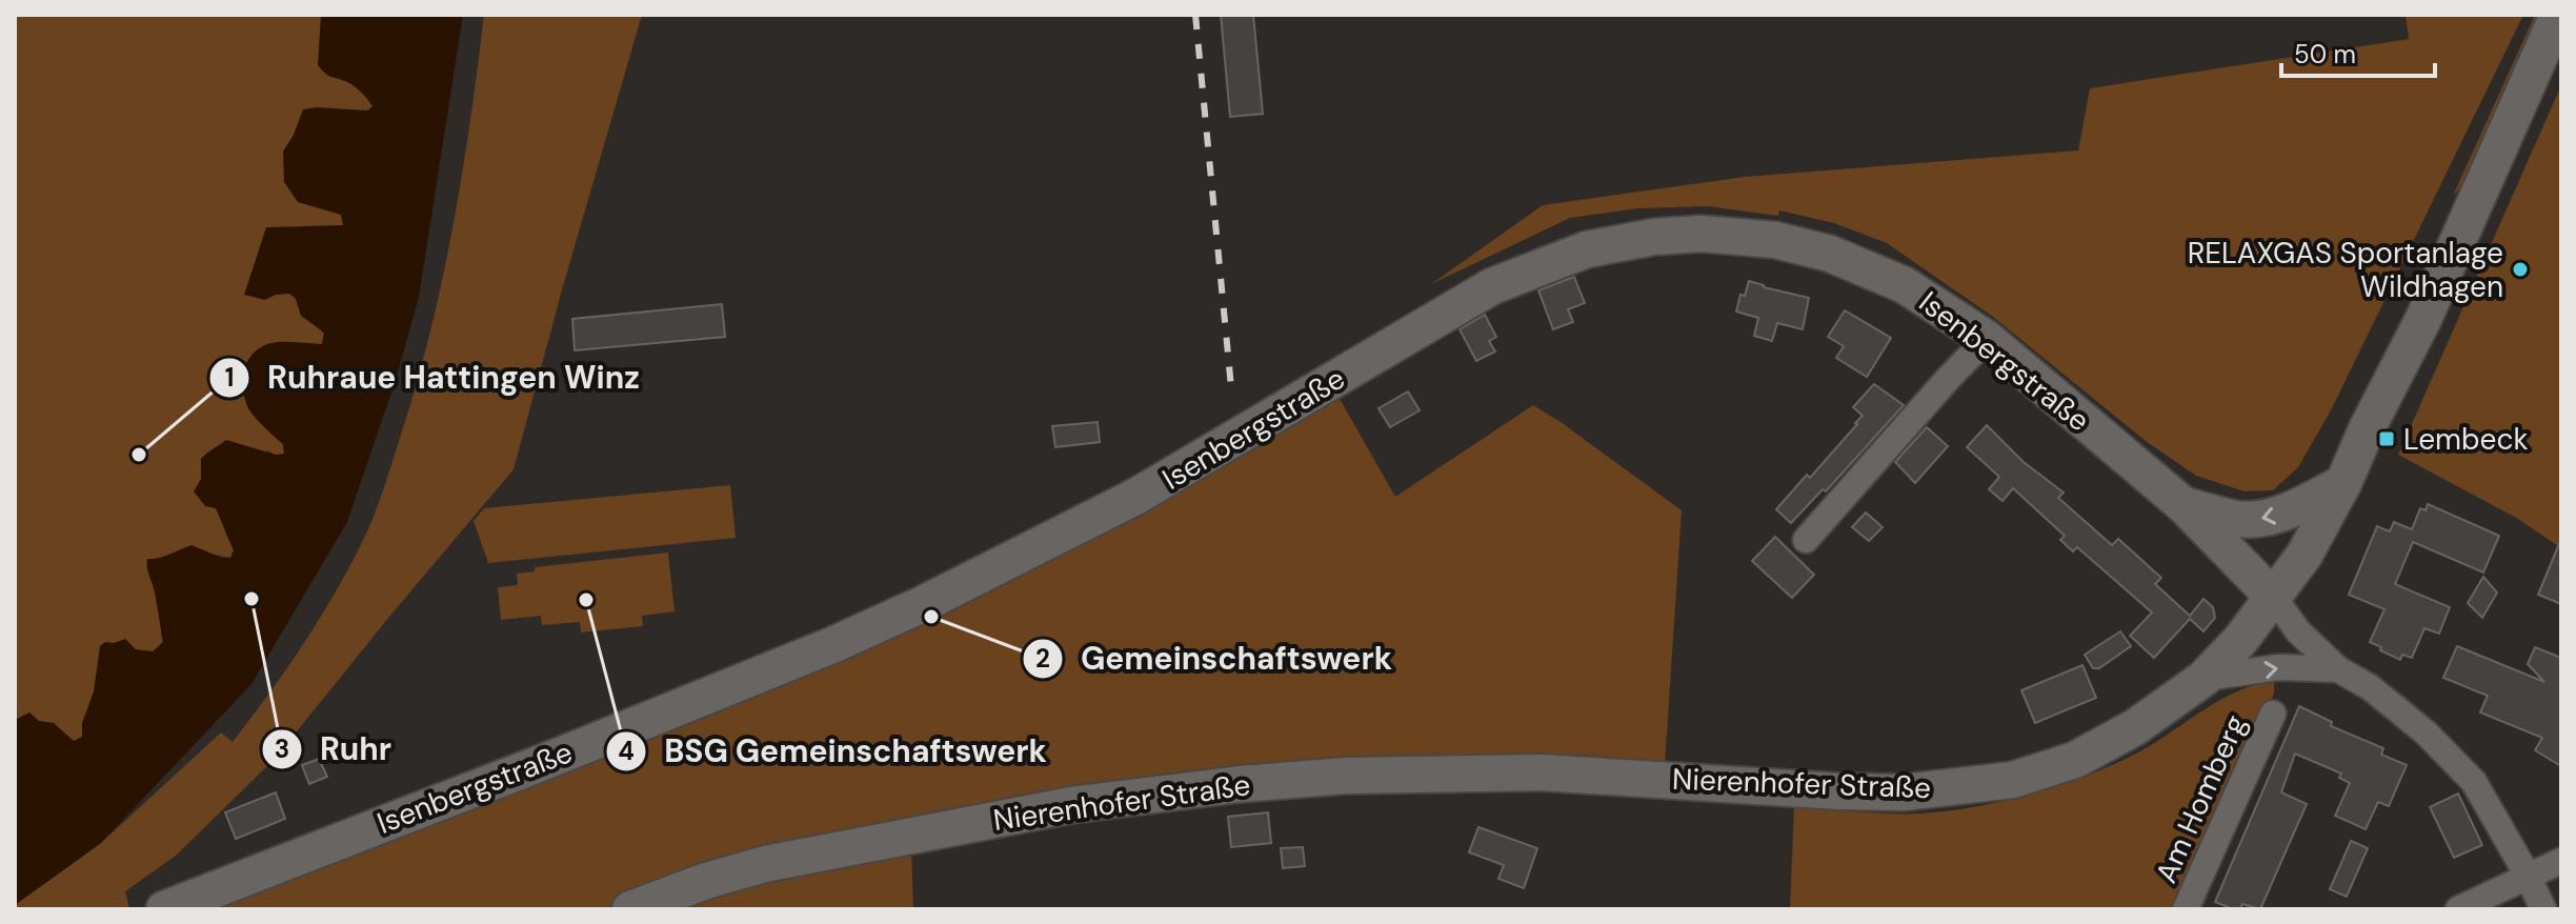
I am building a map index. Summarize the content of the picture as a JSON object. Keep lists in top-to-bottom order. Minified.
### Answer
{"streets":{"main road":["Isenbergstraße","Nierenhofer Straße"],"street":["Am Homberg"]},"crossings":[["Isenbergstraße","Nierenhofer Straße"]],"places":{"other":["RELAXGAS Sportanlage Wildhagen","Ruhraue Hattingen Winz","Ruhr","BSG Gemeinschaftswerk","Gemeinschaftswerk"],"transit":["Lembeck"]},"scale_bar":"50 m"}
